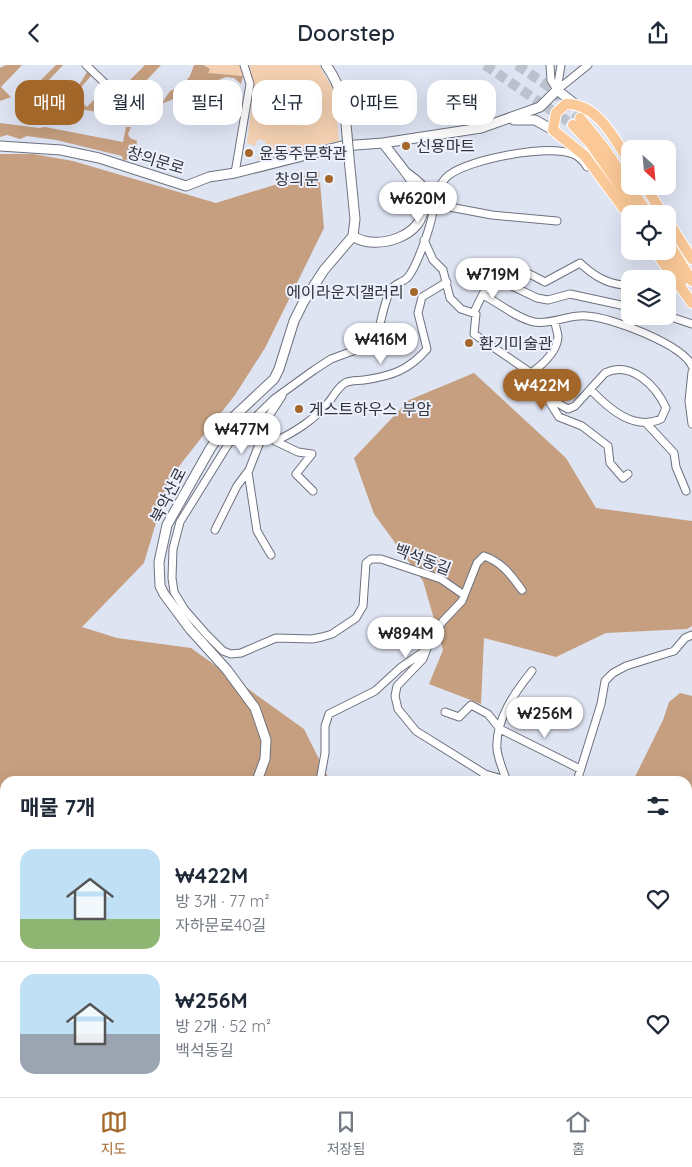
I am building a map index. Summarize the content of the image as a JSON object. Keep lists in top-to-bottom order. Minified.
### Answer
{"streets":{"street":["창의문로","북악산로","백석동길"]},"places":["신용마트","윤동주문학관","창의문","에이라운지갤러리","환기미술관","게스트하우스 부암"],"north":"bottom right","page":{"header":"Doorstep","chip":["매매","월세","필터","신규","아파트","주택"],"price":["₩620M","₩719M","₩416M","₩422M","₩477M","₩894M","₩256M"],"heading":"매물 7개","list":[{"name":"₩422M","note":"방 3개 · 77 m² · 자하문로40길"},{"name":"₩256M","note":"방 2개 · 52 m² · 백석동길"}],"tabs":["지도","저장됨","홈"]}}
